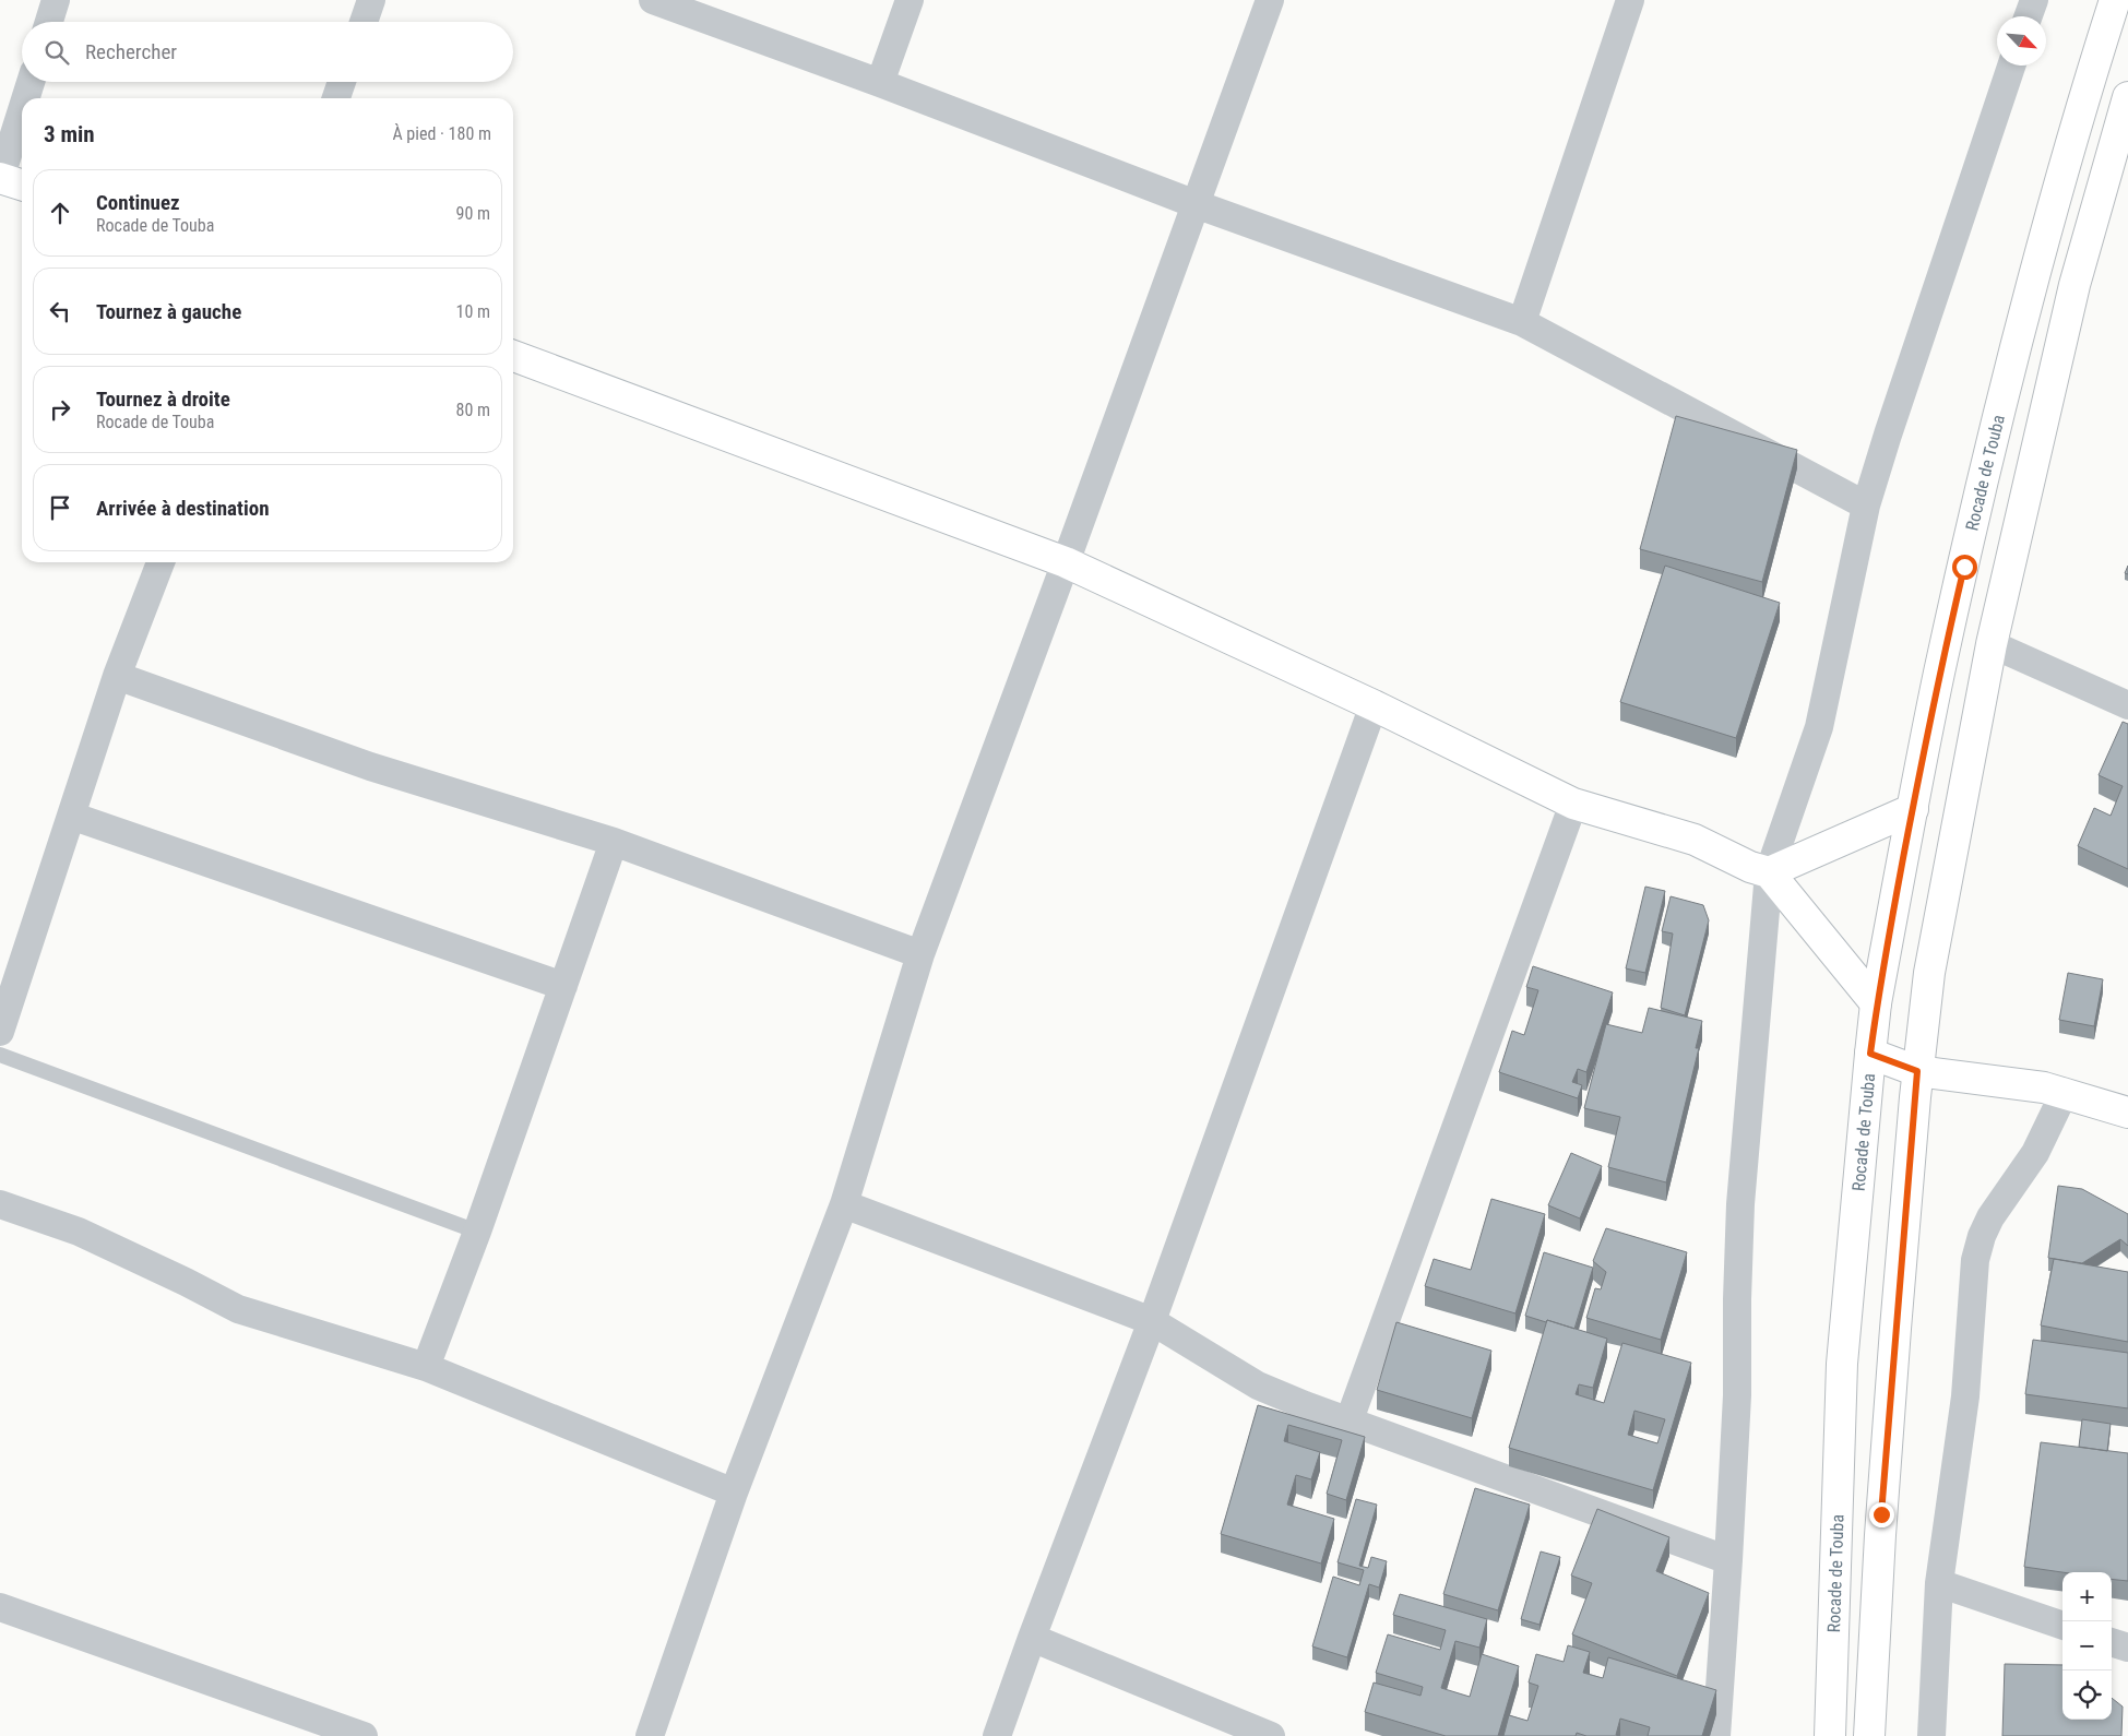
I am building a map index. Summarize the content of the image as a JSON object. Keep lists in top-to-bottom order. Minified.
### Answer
{"streets":{"main road":["Rocade de Touba"]},"north":"bottom right","page":{"search":"Rechercher","heading":["3 min","À pied · 180 m"],"list":[["Continuez","Rocade de Touba","90 m"],["Tournez à gauche","10 m"],["Tournez à droite","Rocade de Touba","80 m"],"Arrivée à destination"],"map_buttons":["+","−"]}}
